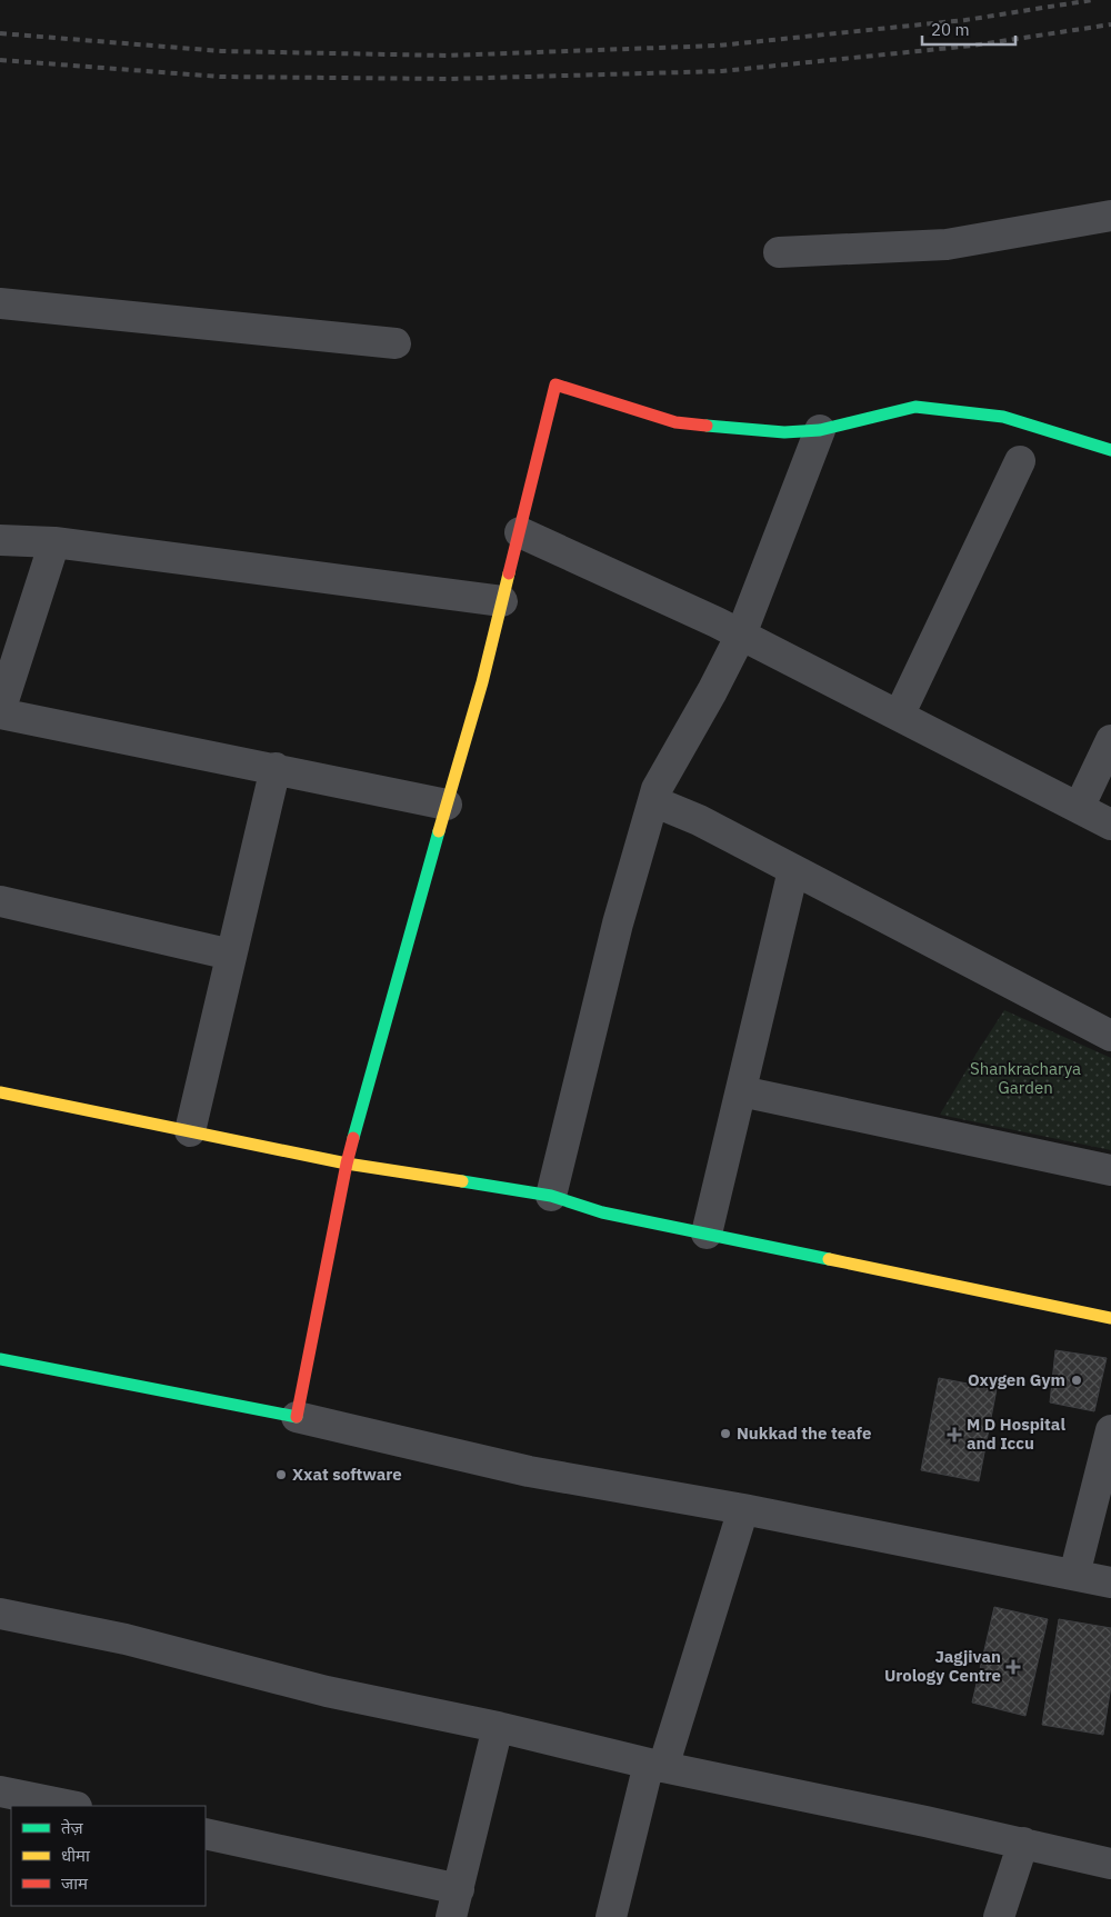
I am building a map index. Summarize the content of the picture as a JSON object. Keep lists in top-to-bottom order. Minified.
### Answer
{"parks":["Shankracharya Garden"],"places":{"other":["Oxygen Gym","Nukkad the teafe","Xxat software"],"health":["M D Hospital and Iccu","Jagjivan Urology Centre"]},"legend":["तेज़","धीमा","जाम"],"scale_bar":"20 m"}
